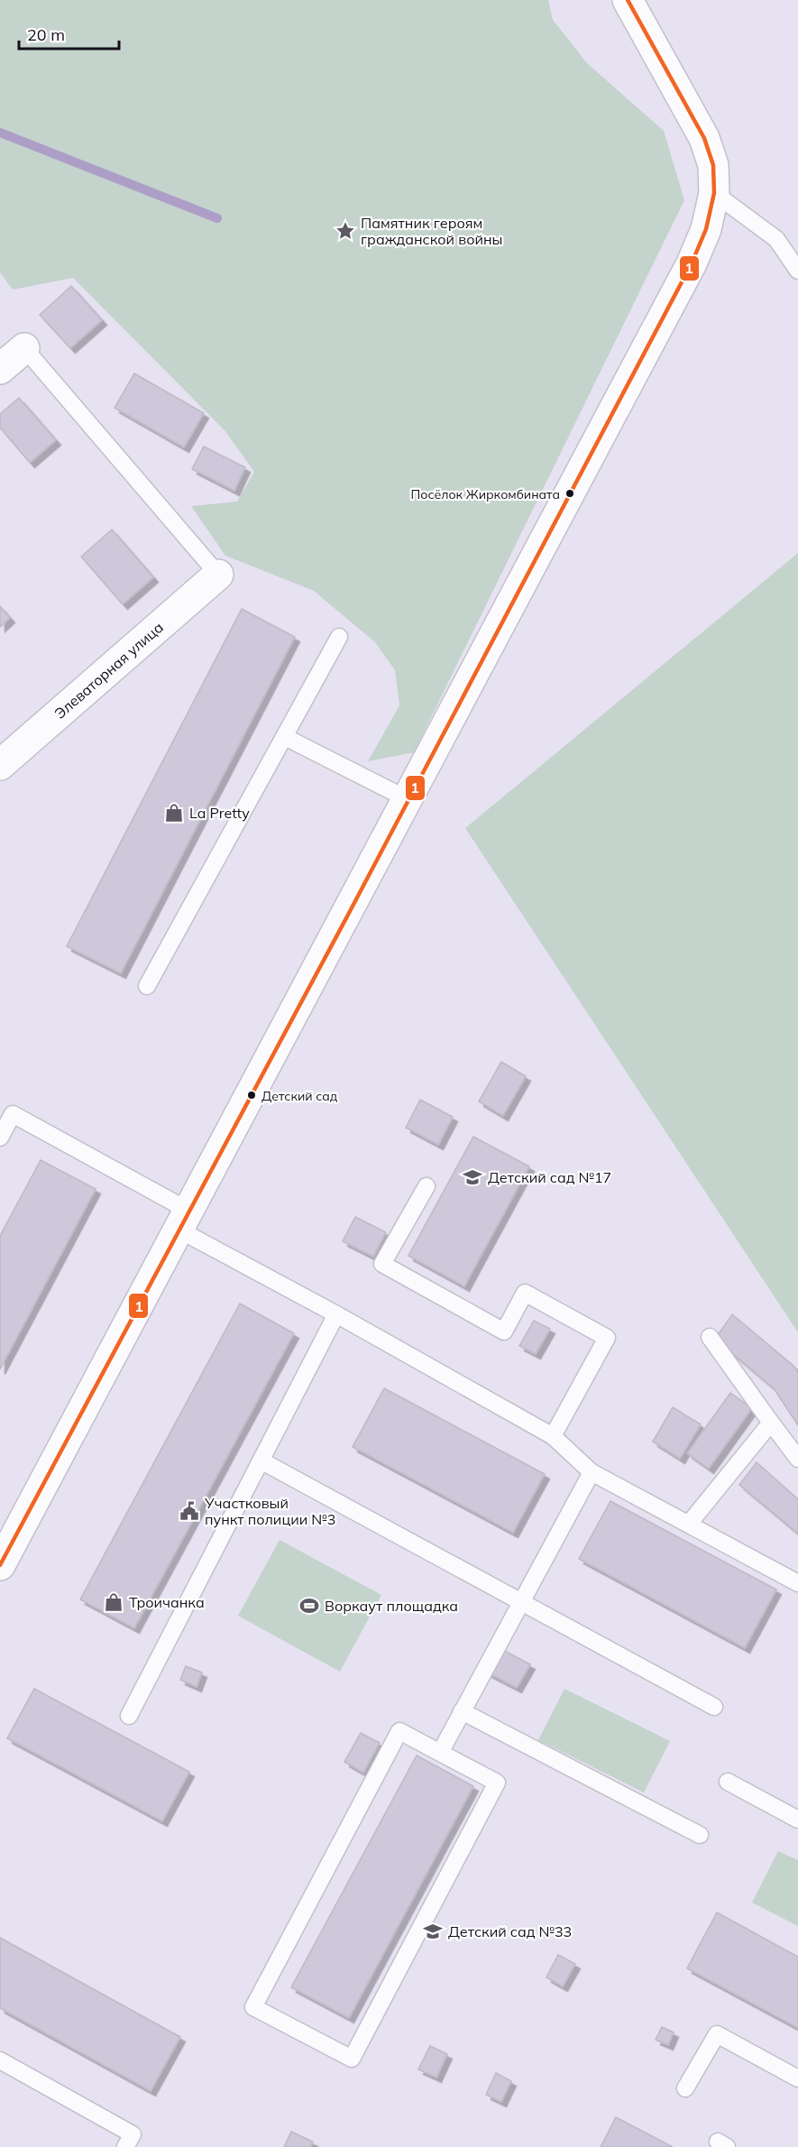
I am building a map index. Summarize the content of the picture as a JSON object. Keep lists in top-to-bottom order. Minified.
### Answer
{"streets":{"street":["Элеваторная улица"]},"places":{"place":["Памятник героям гражданской войны"],"other":["Посёлок Жиркомбината","Детский сад"],"shop":["La Pretty","Троичанка"],"school or university":["Детский сад №17","Детский сад №33"],"public building":["Участковый пункт полиции №3"],"sports":["Воркаут площадка"]},"lines":["transit line 1"],"scale_bar":"20 m"}
